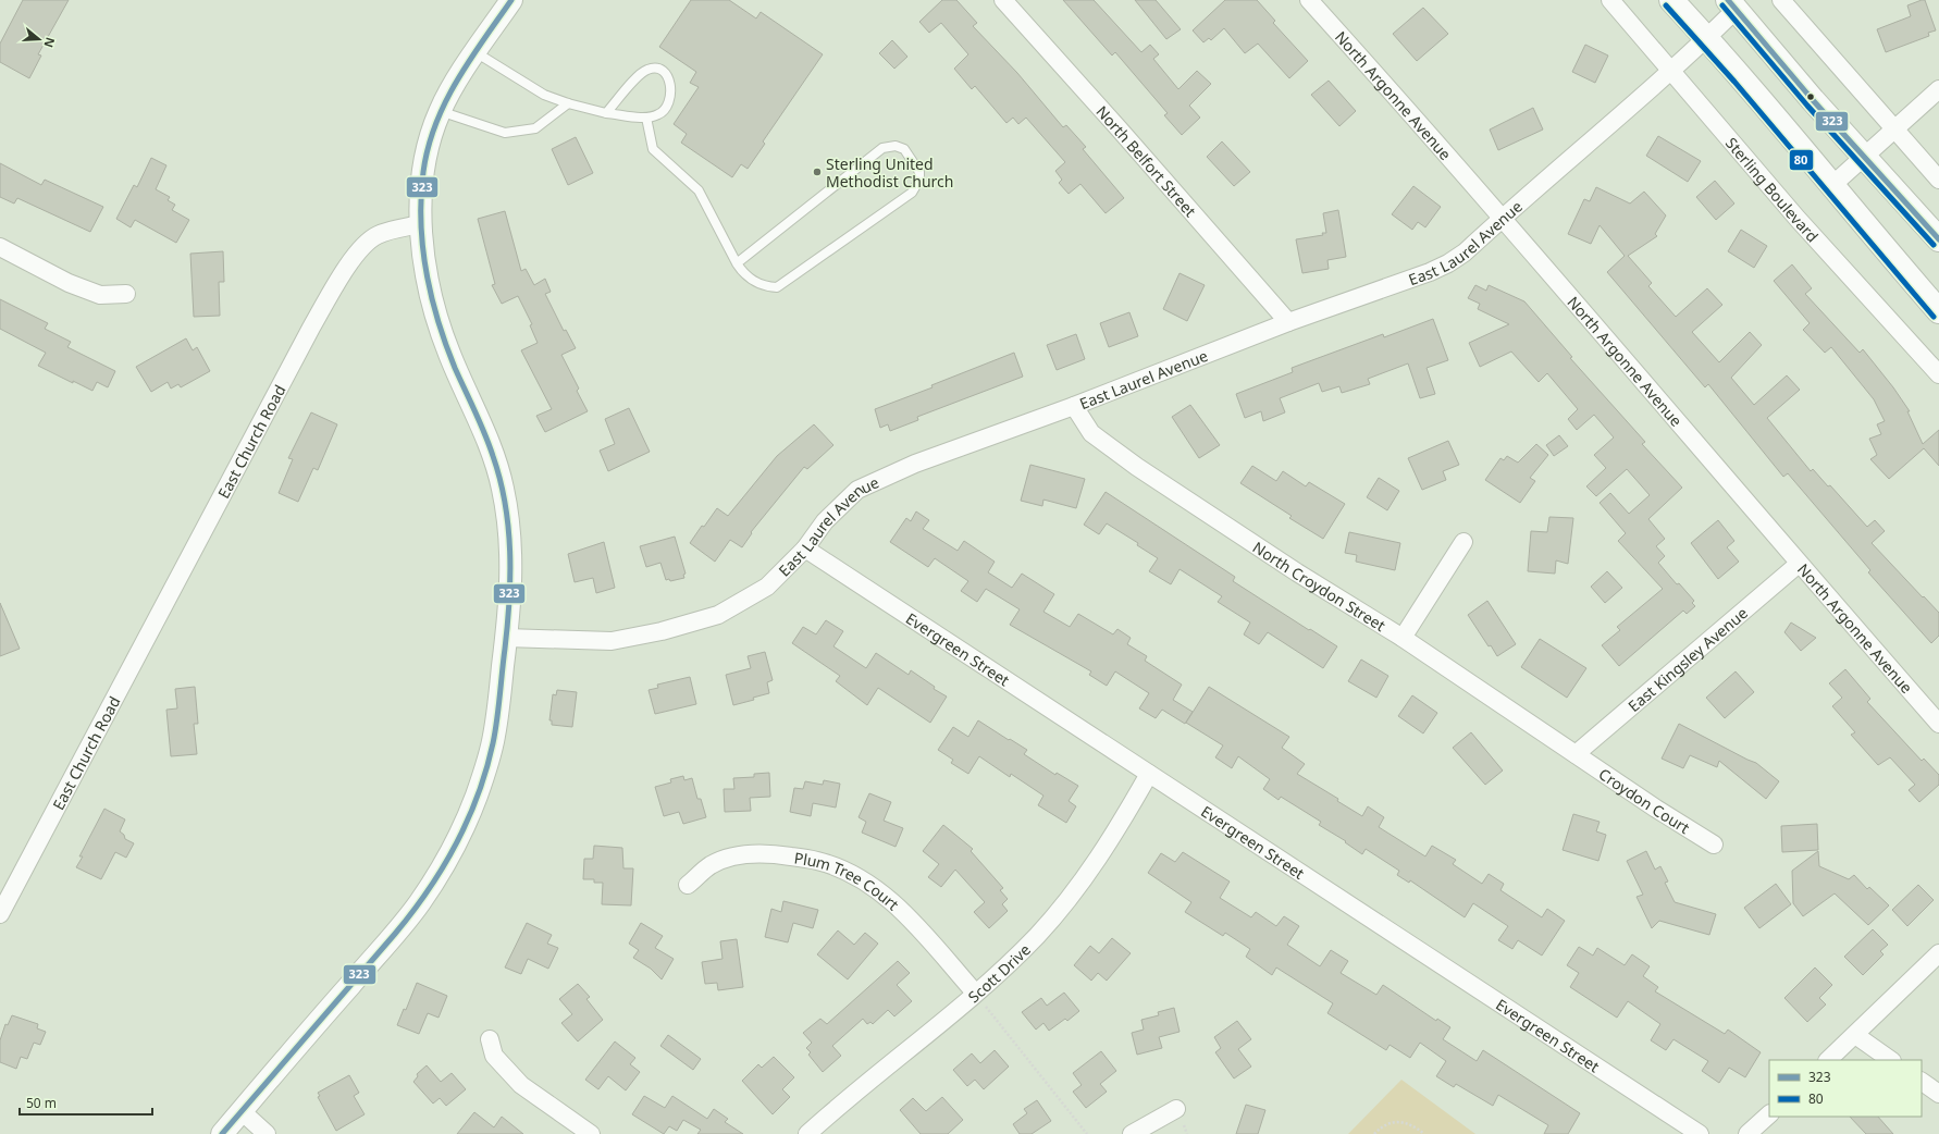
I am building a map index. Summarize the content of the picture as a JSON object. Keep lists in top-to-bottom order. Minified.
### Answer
{"streets":{"street":["North Argonne Avenue","North Belfort Street","Sterling Boulevard","East Laurel Avenue","East Church Road","North Croydon Street","Evergreen Street","East Kingsley Avenue","Croydon Court","Plum Tree Court","Scott Drive"]},"crossings":[["North Argonne Avenue","East Laurel Avenue"],["North Argonne Avenue","East Kingsley Avenue"],["North Belfort Street","East Laurel Avenue"],["Sterling Boulevard","East Laurel Avenue"],["East Laurel Avenue","North Croydon Street"],["East Laurel Avenue","Evergreen Street"],["North Croydon Street","East Kingsley Avenue"],["North Croydon Street","Croydon Court"],["Evergreen Street","Scott Drive"],["East Kingsley Avenue","Croydon Court"],["Plum Tree Court","Scott Drive"]],"places":["Sterling United Methodist Church"],"lines":["transit line 323","transit line 80"],"legend":["323","80"],"scale_bar":"50 m","north":"right"}
